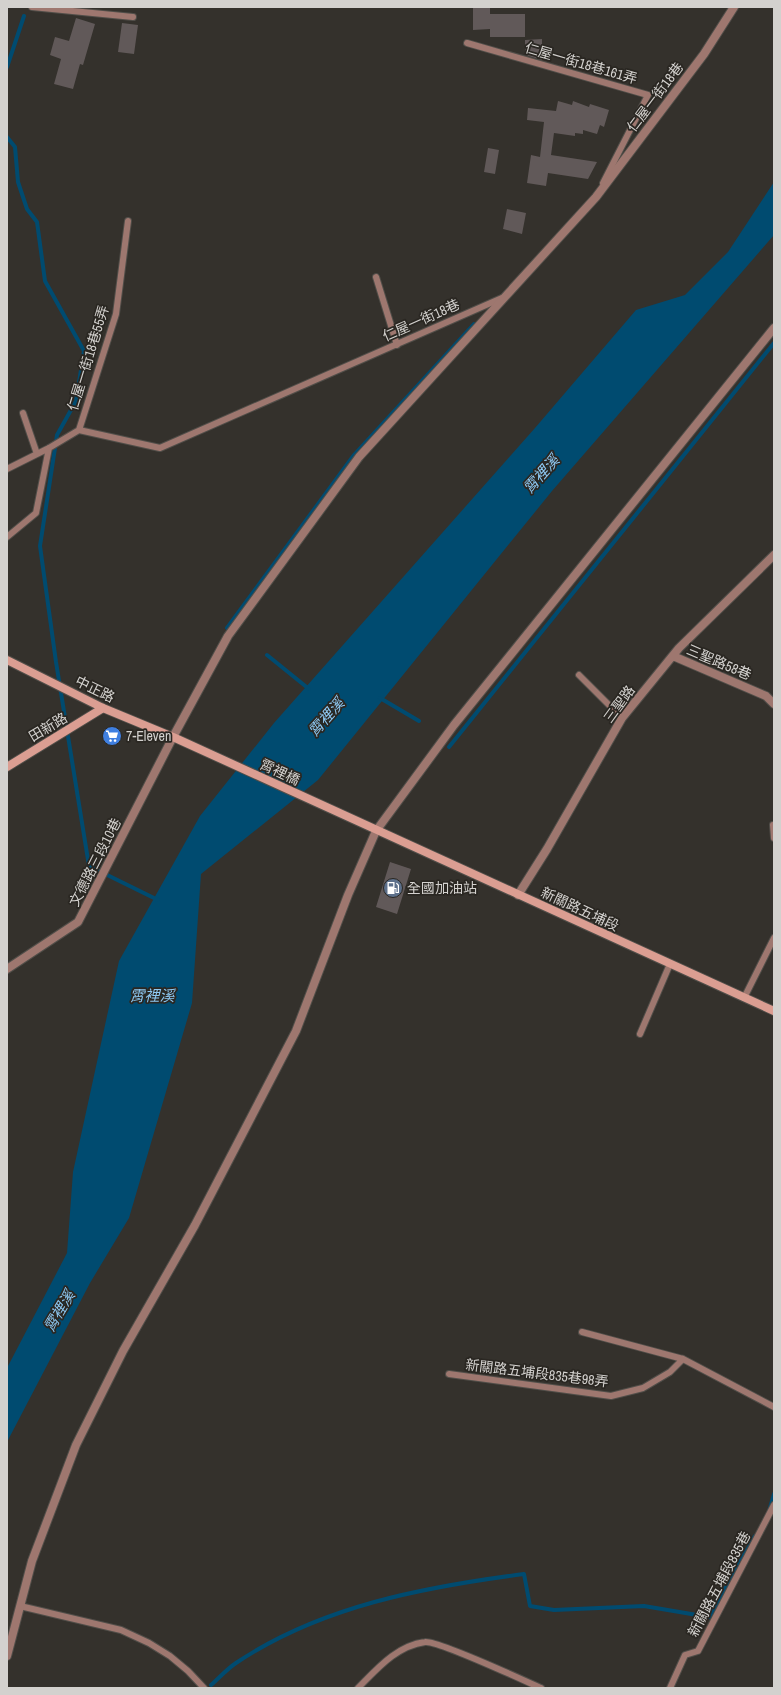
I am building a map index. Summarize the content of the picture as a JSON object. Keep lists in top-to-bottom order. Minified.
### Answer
{"streets":{"main road":["中正路","田新路","霄裡橋","新關路五埔段"],"street":["仁屋一街18巷","三聖路58巷","三聖路","文德路三段10巷"],"lane":["仁屋一街18巷161弄","仁屋一街18巷55弄","新關路五埔段835巷98弄","新關路五埔段835巷"]},"crossings":[["仁屋一街18巷161弄","仁屋一街18巷"],["仁屋一街18巷","仁屋一街18巷55弄"],["仁屋一街18巷","文德路三段10巷"],["三聖路58巷","三聖路"],["中正路","田新路"],["中正路","霄裡橋"],["中正路","文德路三段10巷"],["三聖路","新關路五埔段"],["霄裡橋","文德路三段10巷"],["霄裡橋","新關路五埔段"]],"water":["霄裡溪"],"places":{"supermarket":["7-Eleven"],"fuel station":["全國加油站"]}}
